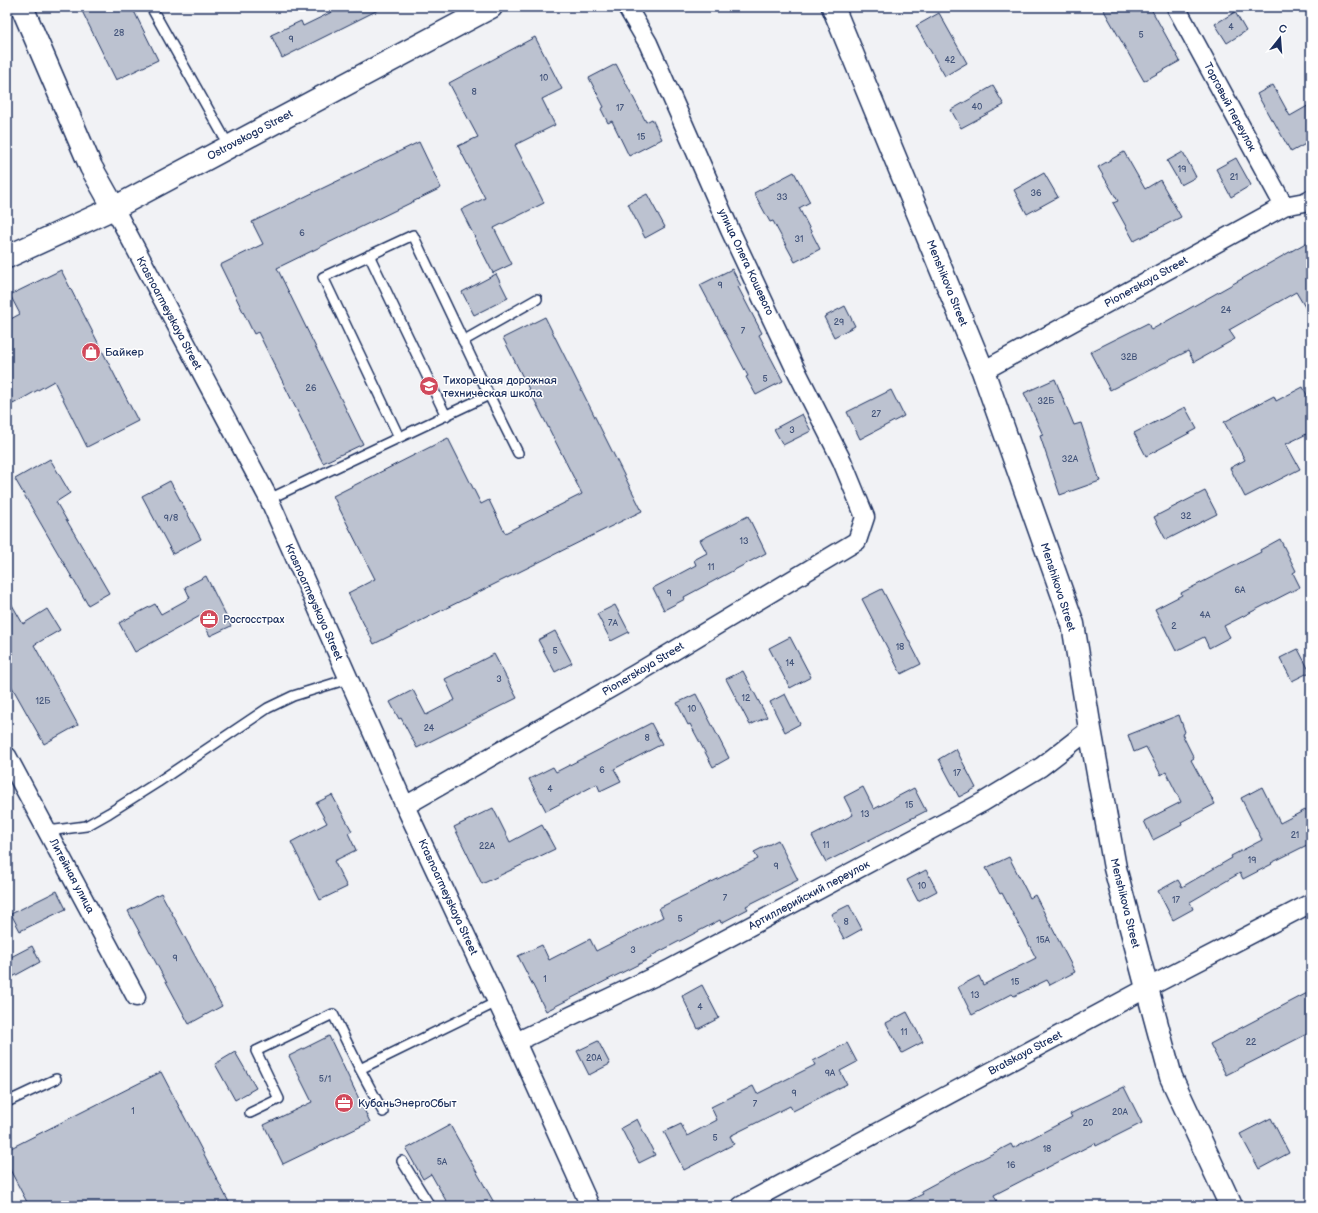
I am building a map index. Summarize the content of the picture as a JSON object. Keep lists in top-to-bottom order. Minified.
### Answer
{"streets":{"street":["Торговый переулок","Ostrovskogo Street","улица Олега Кошевого","Pionerskaya Street","Menshikova Street","Krasnoarmeyskaya Street","Литейная улица","Артиллерийский переулок","Bratskaya Street"]},"crossings":[["Торговый переулок","Pionerskaya Street"],["Ostrovskogo Street","Krasnoarmeyskaya Street"],["улица Олега Кошевого","Pionerskaya Street"],["Pionerskaya Street","Menshikova Street"],["Pionerskaya Street","Krasnoarmeyskaya Street"],["Menshikova Street","Артиллерийский переулок"],["Menshikova Street","Bratskaya Street"],["Krasnoarmeyskaya Street","Артиллерийский переулок"]],"places":{"shop":["Байкер"],"school or university":["Тихорецкая дорожная техническая школа"],"office":["Росгосстрах","КубаньЭнергоСбыт"]},"house_numbers":["4","28","5","9","42","10","8","40","17","15","19","21","36","33","6","31","9","24","29","7","32В","5","26","32Б","27","3","32А","32","9/8","13","11","6А","9","4А","7А","2","18","5","14","3","12","12Б","10","24","8","6","17","4","15","13","21","11","22А","19","9","10","7","17","5","8","15А","3","9","1","15","13","4","11","22","20А","9А","5/1","9","7","1","20А","20","5","18","5А","16"],"north":"top"}
